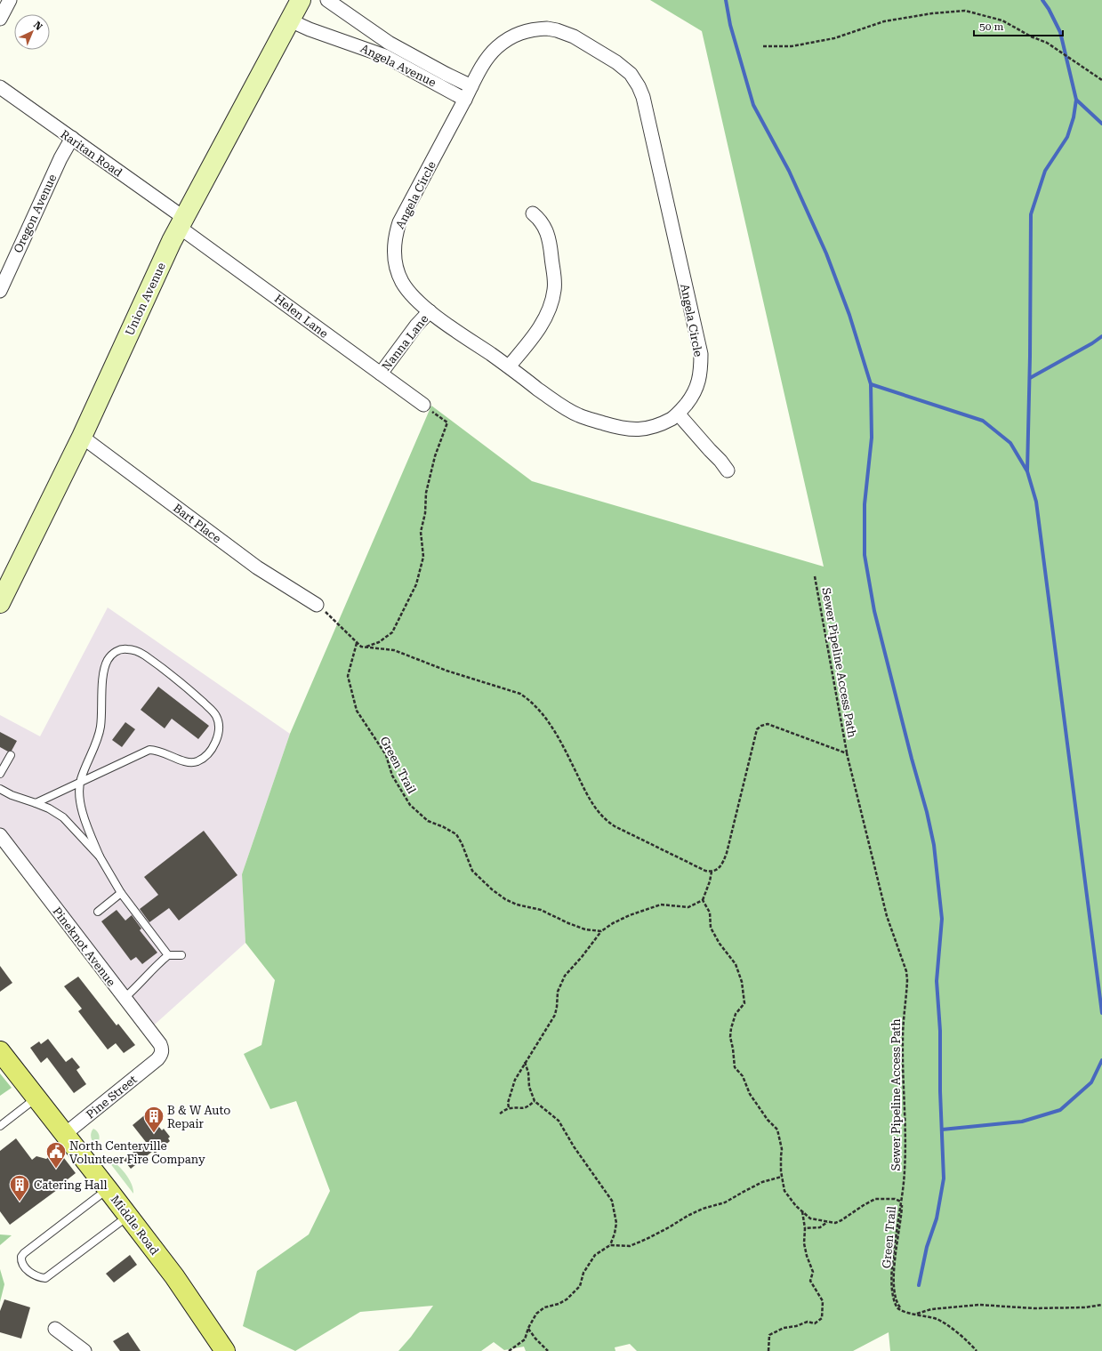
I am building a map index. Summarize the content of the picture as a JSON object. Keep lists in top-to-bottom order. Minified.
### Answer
{"streets":{"main road":["Middle Road"],"street":["Angela Avenue","Raritan Road","Angela Circle","Oregon Avenue","Union Avenue","Helen Lane","Nanna Lane","Bart Place","Pineknot Avenue","Pine Street"],"path":["Sewer Pipeline Access Path","Green Trail"]},"crossings":[["Angela Avenue","Angela Circle"],["Angela Avenue","Union Avenue"],["Raritan Road","Oregon Avenue"],["Raritan Road","Union Avenue"],["Raritan Road","Helen Lane"],["Angela Circle","Nanna Lane"],["Union Avenue","Helen Lane"],["Union Avenue","Bart Place"],["Helen Lane","Nanna Lane"],["Sewer Pipeline Access Path","Green Trail"],["Pineknot Avenue","Pine Street"],["Pine Street","Middle Road"]],"places":{"building":["B & W Auto Repair","Catering Hall"],"public building":["North Centerville Volunteer Fire Company"]},"scale_bar":"50 m","north":"top right"}
